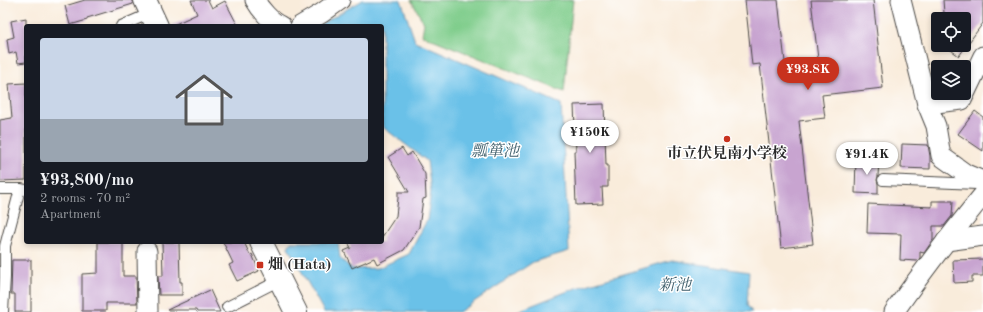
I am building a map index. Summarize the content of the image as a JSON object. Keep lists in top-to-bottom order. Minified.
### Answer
{"water":["瓢箪池","新池"],"places":{"other":["市立伏見南小学校"],"transit":["畑 (Hata)"]},"page":{"list":[{"name":"¥93,800/mo","note":"2 rooms · 70 m² · Apartment"}],"price":["¥93.8K","¥150K","¥91.4K"]}}
